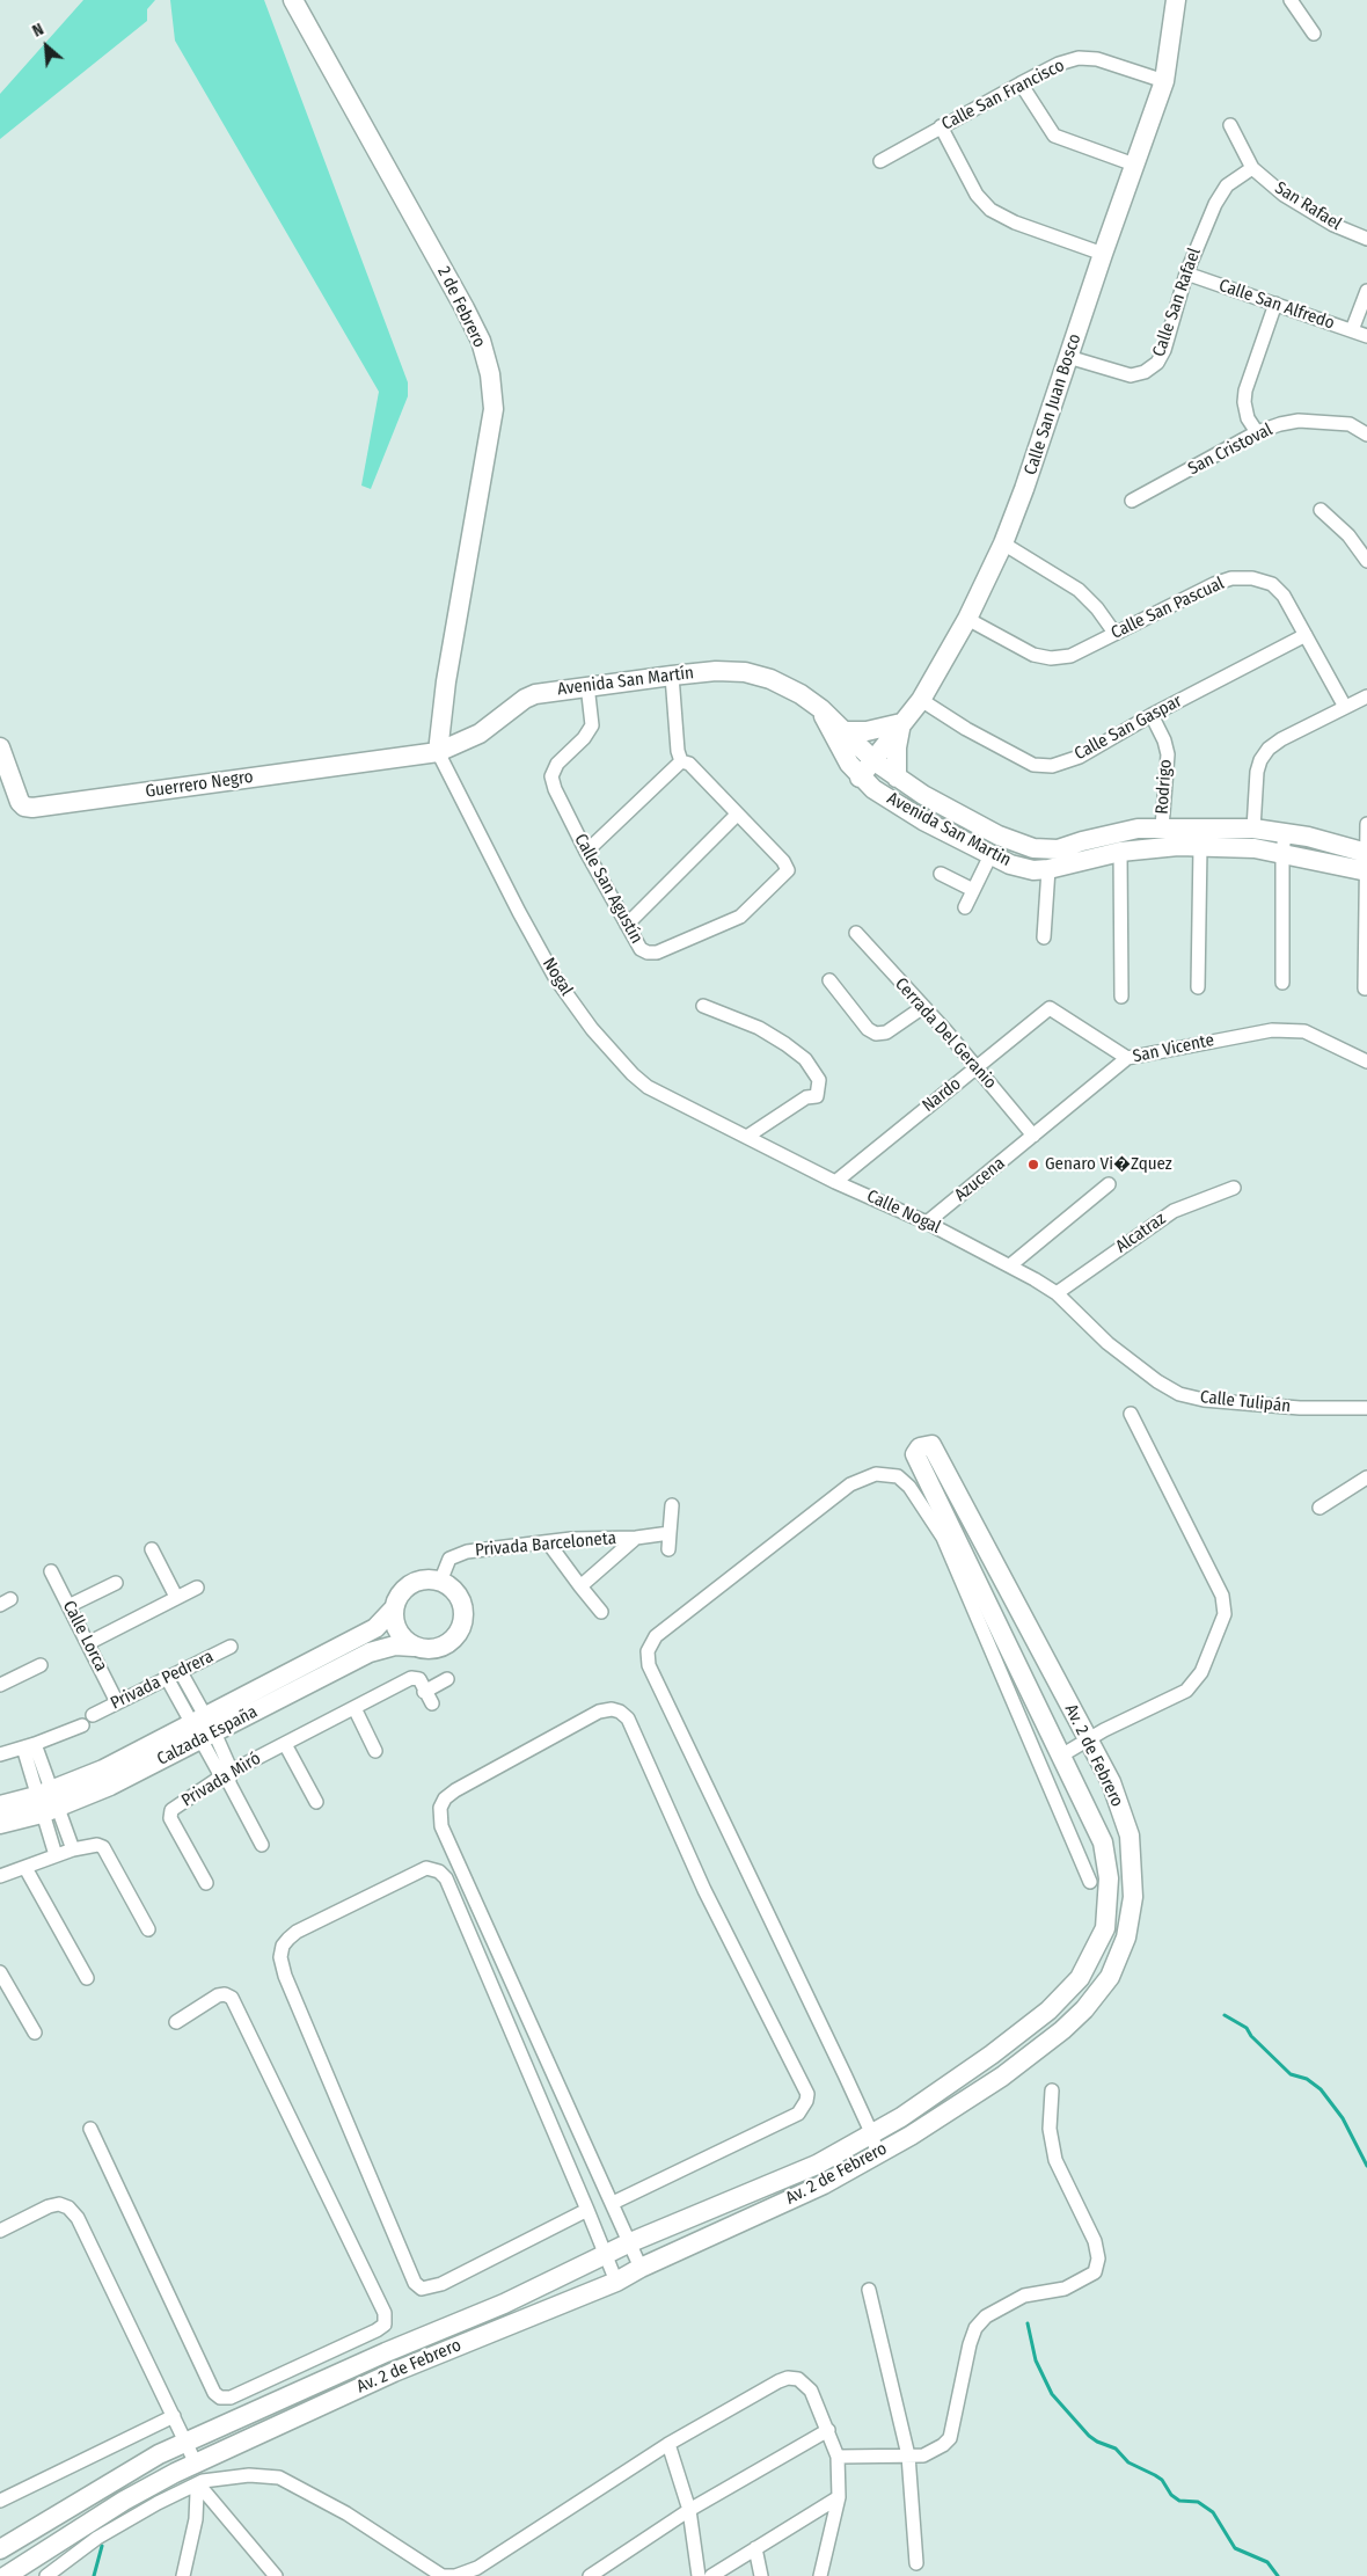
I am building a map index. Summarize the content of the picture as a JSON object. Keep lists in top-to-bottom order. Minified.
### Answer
{"streets":{"main road":["2 de Febrero","Calle San Juan Bosco","Avenida San Martín","Guerrero Negro","Avenida San Martin","Calzada España","Av. 2 de Febrero"],"street":["Calle San Francisco","San Rafael","Calle San Rafael","Calle San Alfredo","San Cristoval","Calle San Pascual","Calle San Gaspar","Rodrigo","Calle San Agustín","Nogal","Cerrada Del Geranio","San Vicente","Nardo","Azucena","Calle Nogal","Alcatraz","Calle Tulipán","Privada Barceloneta","Calle Lorca","Privada Pedrera","Privada Miró"]},"crossings":[["Calle San Francisco","Calle San Juan Bosco"],["San Rafael","Calle San Rafael"],["Calle San Rafael","Calle San Alfredo"],["Calle San Rafael","Calle San Juan Bosco"],["2 de Febrero","Avenida San Martín"],["2 de Febrero","Guerrero Negro"],["2 de Febrero","Nogal"],["Calle San Juan Bosco","Calle San Pascual"],["Calle San Juan Bosco","Calle San Gaspar"],["Calle San Juan Bosco","Avenida San Martin"],["Calle San Pascual","Calle San Gaspar"],["Avenida San Martín","Guerrero Negro"],["Avenida San Martín","Avenida San Martin"],["Avenida San Martín","Calle San Agustín"],["Avenida San Martín","Nogal"],["Calle San Gaspar","Rodrigo"],["Guerrero Negro","Nogal"],["Nogal","Calle Nogal"],["Cerrada Del Geranio","San Vicente"],["Cerrada Del Geranio","Nardo"],["Cerrada Del Geranio","Azucena"],["San Vicente","Nardo"],["San Vicente","Azucena"],["Nardo","Calle Nogal"],["Azucena","Calle Nogal"],["Calle Nogal","Alcatraz"],["Calle Nogal","Calle Tulipán"],["Alcatraz","Calle Tulipán"],["Privada Barceloneta","Calzada España"],["Calle Lorca","Privada Pedrera"]],"places":["Genaro Vi�Zquez"],"north":"top left"}
